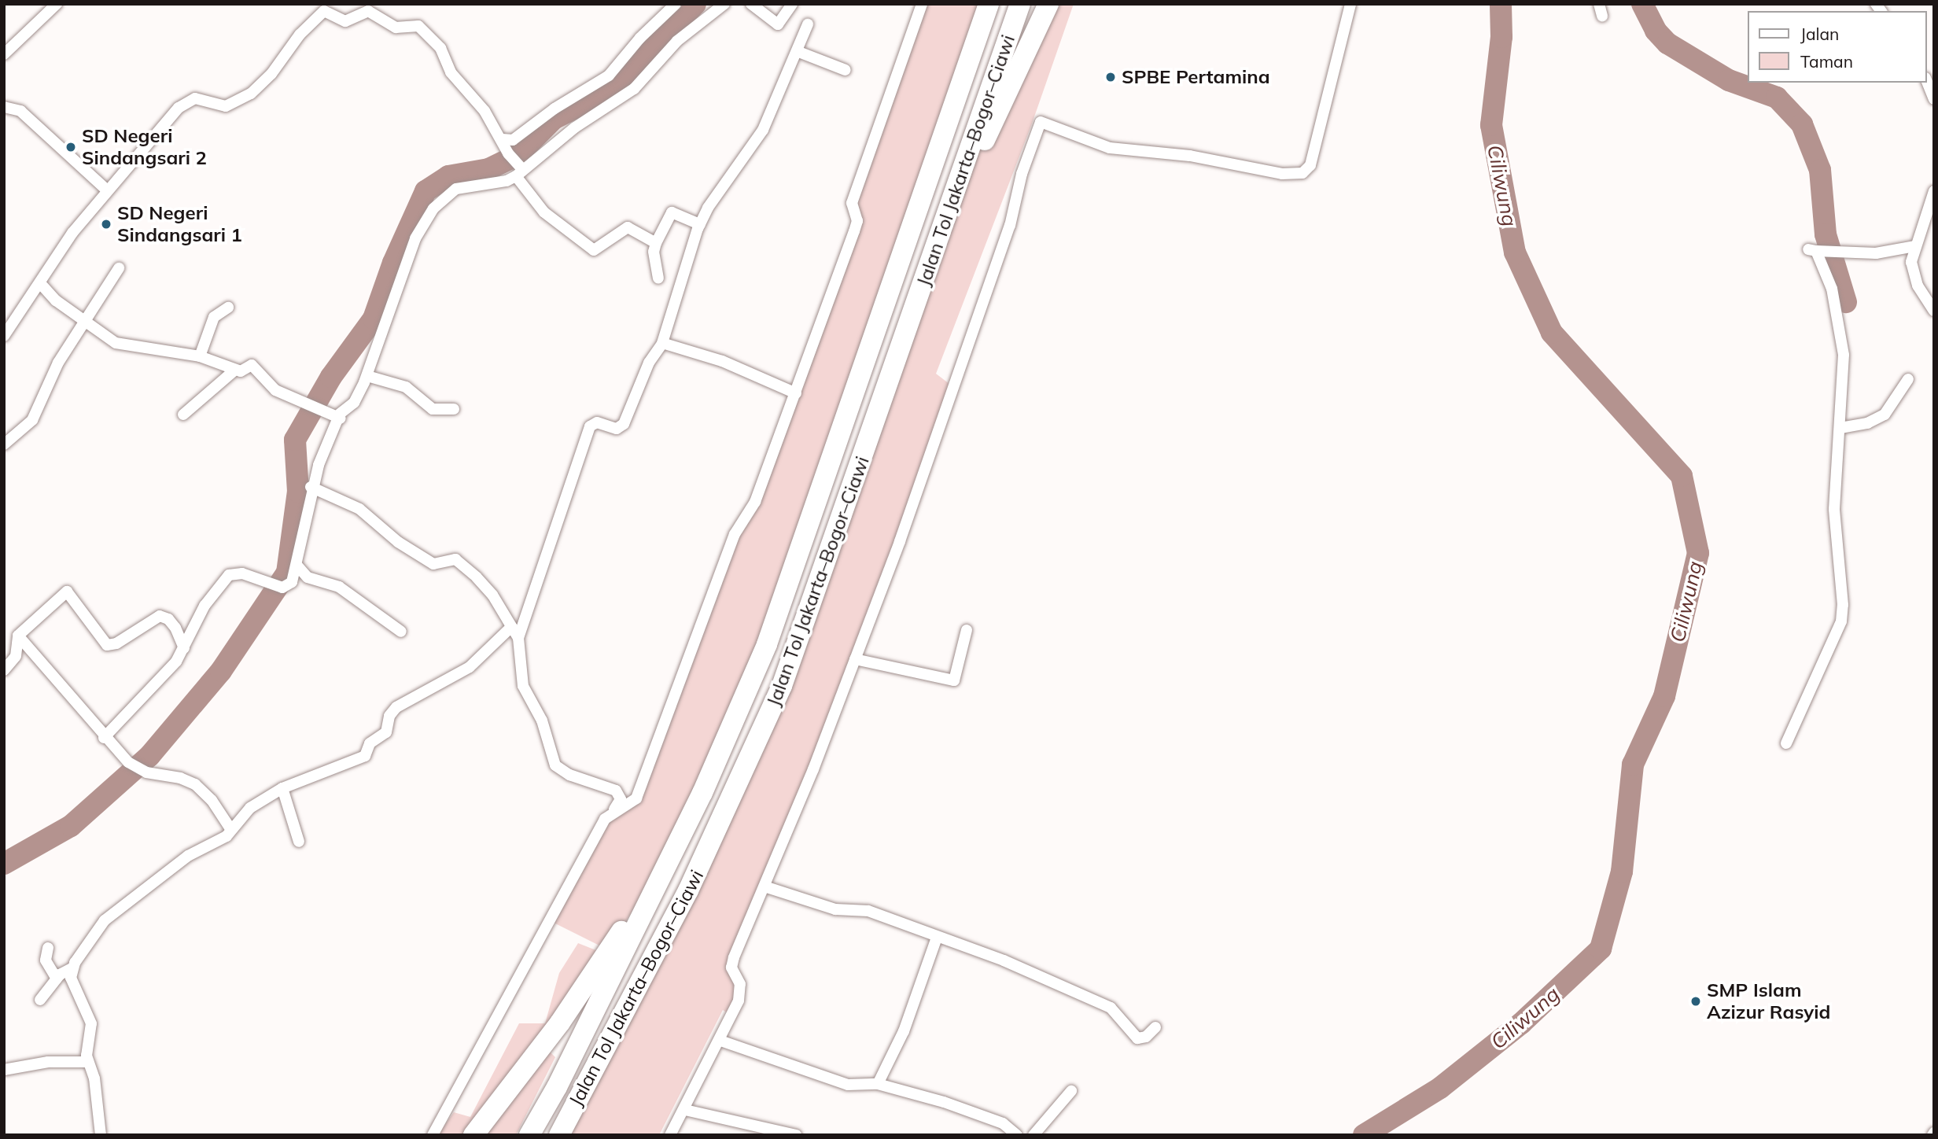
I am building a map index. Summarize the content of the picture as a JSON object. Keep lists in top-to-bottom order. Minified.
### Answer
{"streets":{"highway":["Jalan Tol Jakarta–Bogor–Ciawi"]},"water":["Ciliwung"],"places":["SPBE Pertamina","SD Negeri Sindangsari 2","SD Negeri Sindangsari 1","SMP Islam Azizur Rasyid"],"legend":["Jalan","Taman"]}
